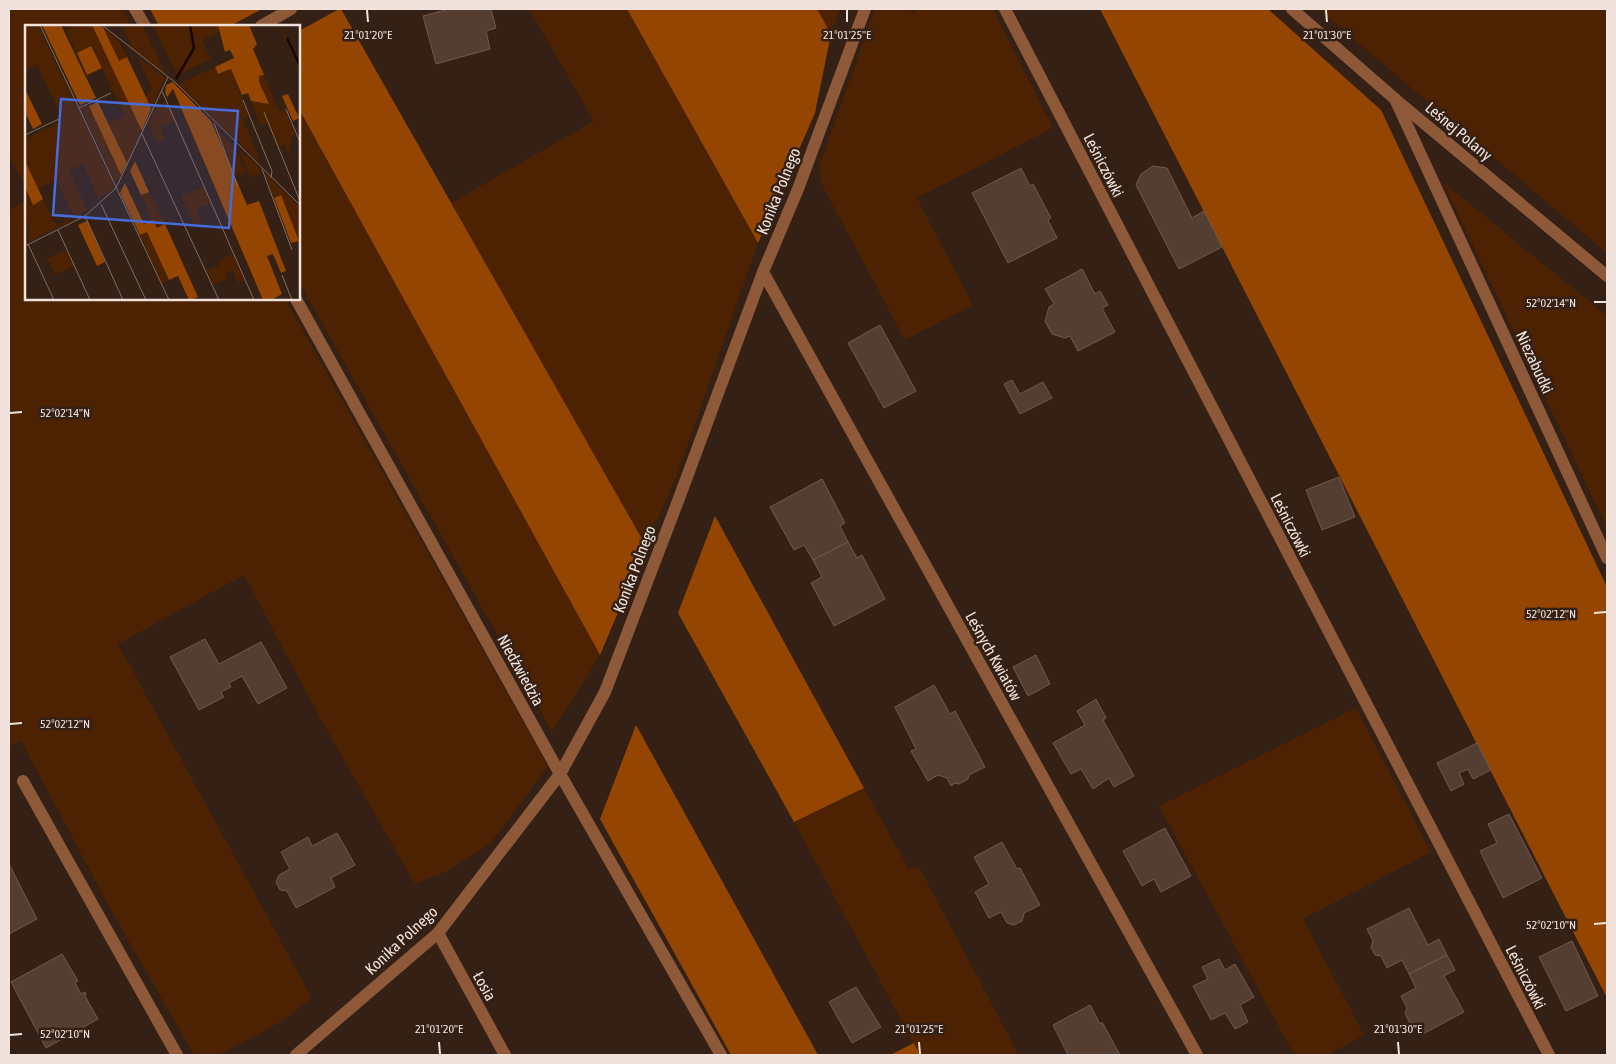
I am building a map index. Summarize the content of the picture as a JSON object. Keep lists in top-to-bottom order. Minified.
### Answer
{"streets":{"street":["Leśnej Polany","Leśniczówki","Konika Polnego","Niezabudki","Leśnych Kwiatów","Niedźwiedzia","Łosia"]},"crossings":[["Leśnej Polany","Niezabudki"],["Konika Polnego","Leśnych Kwiatów"],["Konika Polnego","Niedźwiedzia"],["Konika Polnego","Łosia"]],"coordinates":["21°01'20\"E","21°01'25\"E","21°01'30\"E","52°02'14\"N","52°02'12\"N","52°02'10\"N"]}
